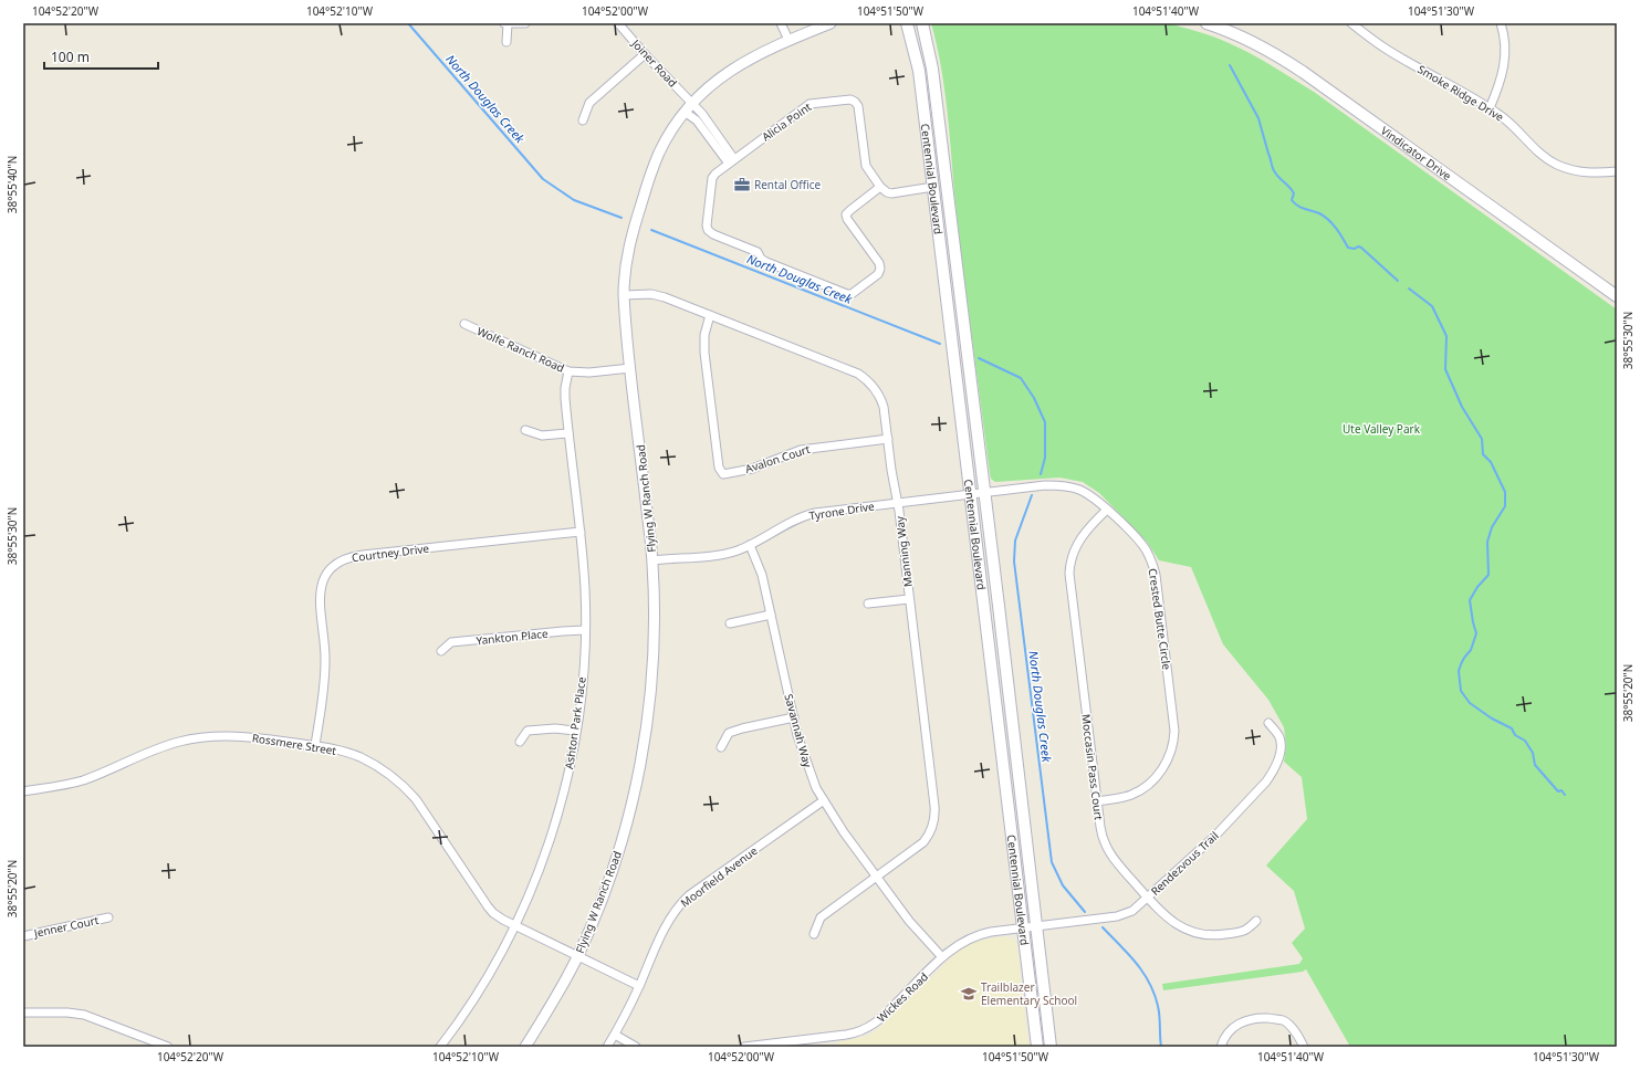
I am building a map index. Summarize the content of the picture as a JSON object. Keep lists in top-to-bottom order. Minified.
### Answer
{"streets":{"main road":["Vindicator Drive","Centennial Boulevard"],"street":["Joiner Road","Smoke Ridge Drive","Alicia Point","Wolfe Ranch Road","Avalon Court","Flying W Ranch Road","Tyrone Drive","Manning Way","Courtney Drive","Crested Butte Circle","Yankton Place","Ashton Park Place","Savannah Way","Rossmere Street","Moccasin Pass Court","Rendezvous Trail","Moorfield Avenue","Jenner Court","Wickes Road"]},"crossings":[["Joiner Road","Alicia Point"],["Joiner Road","Flying W Ranch Road"],["Centennial Boulevard","Tyrone Drive"],["Centennial Boulevard","Crested Butte Circle"],["Centennial Boulevard","Rendezvous Trail"],["Centennial Boulevard","Wickes Road"],["Wolfe Ranch Road","Flying W Ranch Road"],["Wolfe Ranch Road","Ashton Park Place"],["Avalon Court","Manning Way"],["Flying W Ranch Road","Tyrone Drive"],["Flying W Ranch Road","Manning Way"],["Flying W Ranch Road","Rossmere Street"],["Tyrone Drive","Manning Way"],["Tyrone Drive","Crested Butte Circle"],["Tyrone Drive","Savannah Way"],["Manning Way","Savannah Way"],["Courtney Drive","Ashton Park Place"],["Courtney Drive","Rossmere Street"],["Crested Butte Circle","Moccasin Pass Court"],["Yankton Place","Ashton Park Place"],["Ashton Park Place","Rossmere Street"],["Savannah Way","Moorfield Avenue"],["Savannah Way","Wickes Road"],["Rossmere Street","Moorfield Avenue"],["Moccasin Pass Court","Rendezvous Trail"],["Rendezvous Trail","Wickes Road"]],"water":["North Douglas Creek"],"parks":["Ute Valley Park"],"places":{"office":["Rental Office"],"school or university":["Trailblazer Elementary School"]},"scale_bar":"100 m","coordinates":["104°52'20\"W","104°52'10\"W","104°52'00\"W","104°51'50\"W","104°51'40\"W","104°51'30\"W","38°55'40\"N","38°55'30\"N","38°55'20\"N"]}
